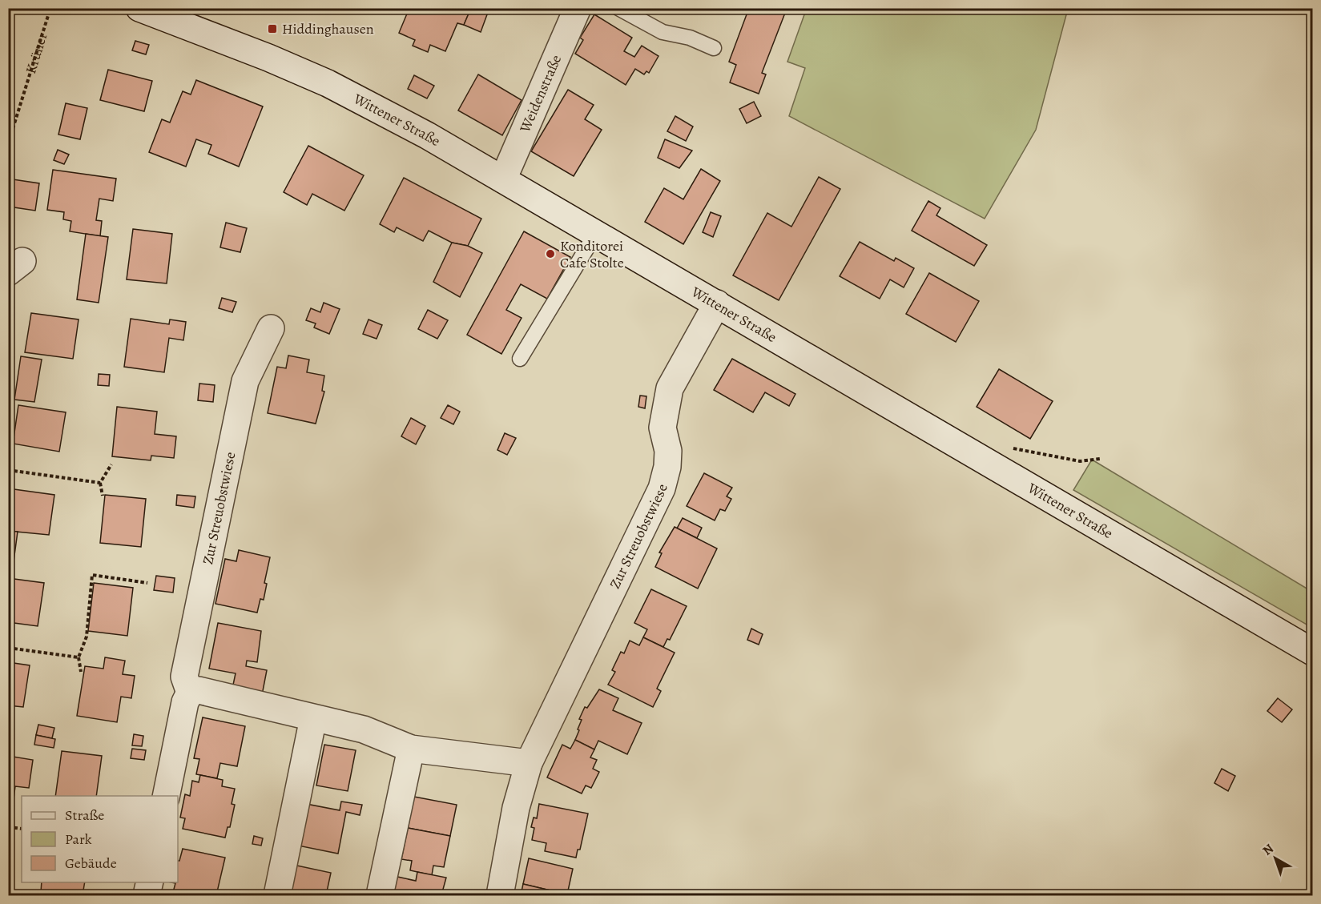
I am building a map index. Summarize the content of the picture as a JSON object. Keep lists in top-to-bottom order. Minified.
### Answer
{"streets":{"street":["Weidenstraße","Wittener Straße","Zur Streuobstwiese"],"path":["Krüner"]},"crossings":[["Weidenstraße","Wittener Straße"],["Wittener Straße","Zur Streuobstwiese"]],"places":{"transit":["Hiddinghausen"],"other":["Konditorei Cafe Stolte"]},"legend":["Straße","Park","Gebäude"],"north":"top left"}
